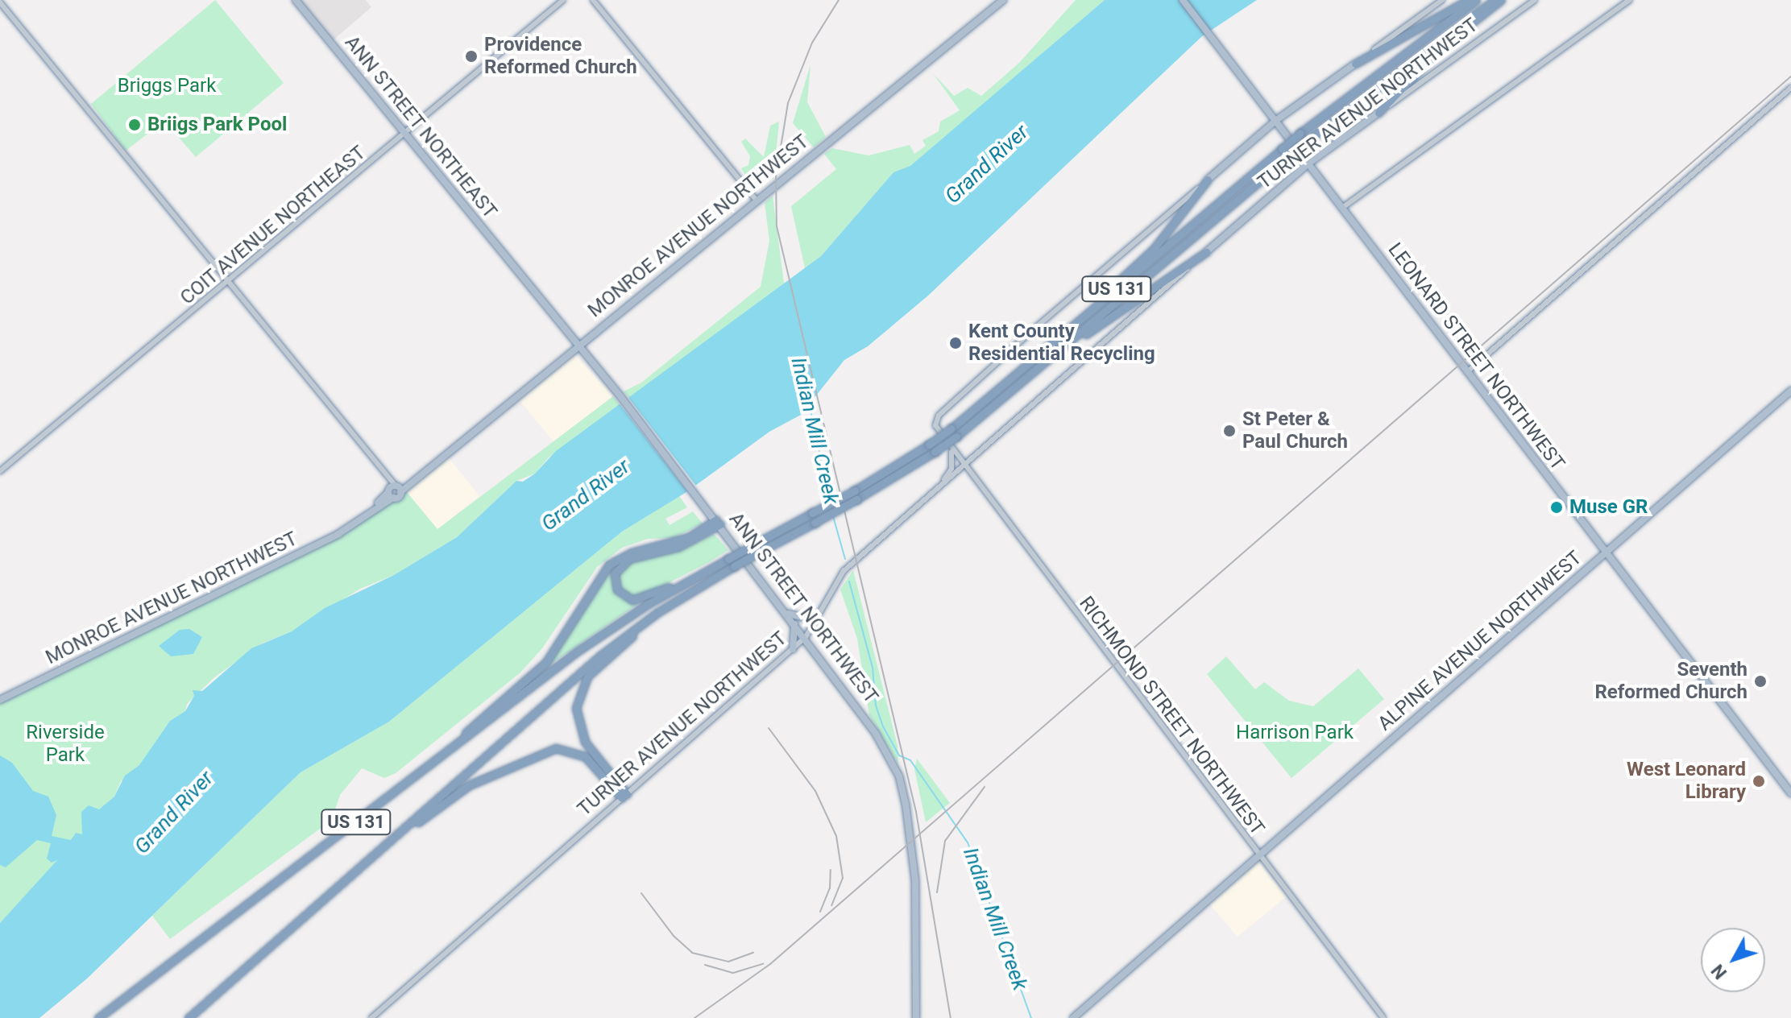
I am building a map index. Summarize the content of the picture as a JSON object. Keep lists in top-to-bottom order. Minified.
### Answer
{"streets":{"highway":["US 131"],"main road":["TURNER AVENUE NORTHWEST","ANN STREET NORTHEAST","MONROE AVENUE NORTHWEST","LEONARD STREET NORTHWEST","ANN STREET NORTHWEST","ALPINE AVENUE NORTHWEST"],"street":["COIT AVENUE NORTHEAST","RICHMOND STREET NORTHWEST"]},"crossings":[["TURNER AVENUE NORTHWEST","LEONARD STREET NORTHWEST"],["TURNER AVENUE NORTHWEST","ANN STREET NORTHWEST"],["TURNER AVENUE NORTHWEST","RICHMOND STREET NORTHWEST"],["ANN STREET NORTHEAST","COIT AVENUE NORTHEAST"],["ANN STREET NORTHEAST","ANN STREET NORTHWEST"],["MONROE AVENUE NORTHWEST","ANN STREET NORTHWEST"],["LEONARD STREET NORTHWEST","ALPINE AVENUE NORTHWEST"],["ALPINE AVENUE NORTHWEST","RICHMOND STREET NORTHWEST"]],"water":["Grand River","Indian Mill Creek"],"parks":["Briggs Park","Riverside Park","Harrison Park"],"places":["Providence Reformed Church","Briigs Park Pool","Kent County Residential Recycling","St Peter & Paul Church","Muse GR","Seventh Reformed Church","West Leonard Library"],"north":"bottom left"}
